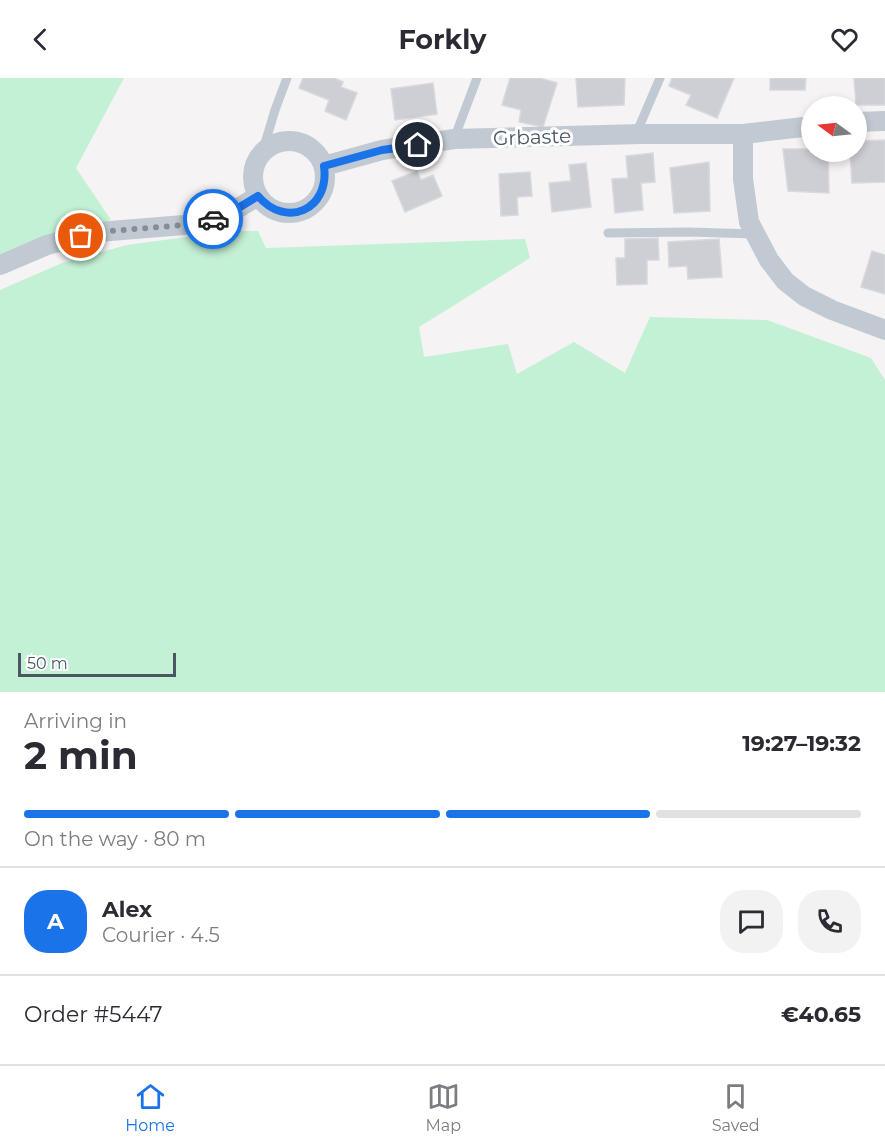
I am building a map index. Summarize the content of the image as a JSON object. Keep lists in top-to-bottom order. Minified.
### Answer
{"streets":{"street":["Grbaste"]},"scale_bar":"50 m","north":"left","page":{"header":"Forkly","scale":"50 m","heading":["2 min","Arriving in","19:27–19:32"],"panel":["Alex","Courier · 4.5","Order #5447","€40.65"],"bar":"On the way · 80 m","round":"A","tabs":["Home","Map","Saved"]}}
